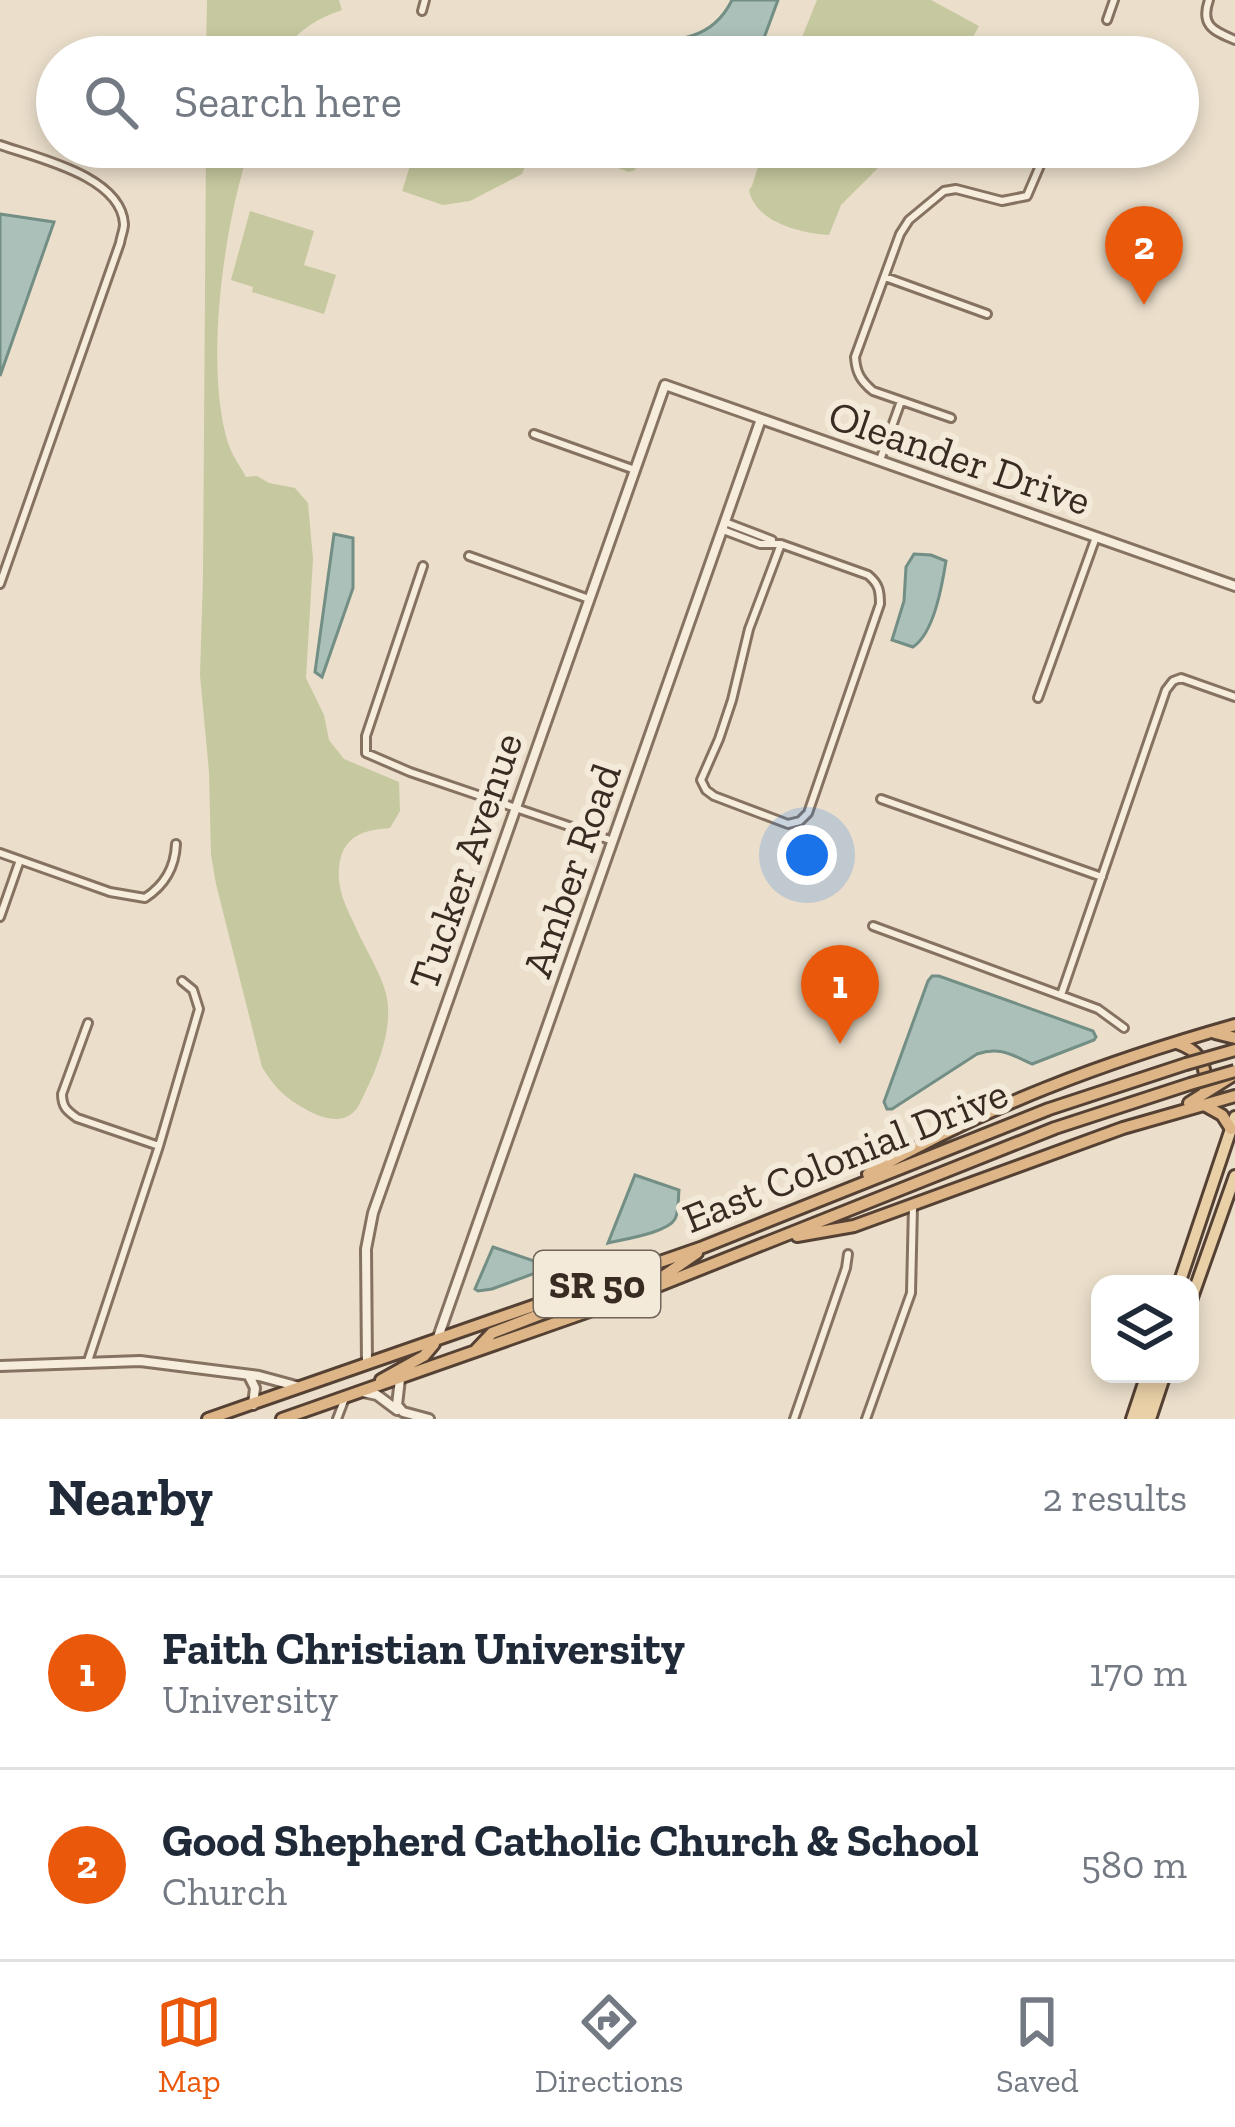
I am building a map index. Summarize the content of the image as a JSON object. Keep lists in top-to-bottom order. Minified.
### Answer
{"streets":{"highway":["East Colonial Drive","SR 50"],"street":["Oleander Drive","Tucker Avenue","Amber Road"]},"crossings":[["Oleander Drive","Tucker Avenue"],["Oleander Drive","Amber Road"],["Tucker Avenue","East Colonial Drive"],["Amber Road","East Colonial Drive"]],"page":{"search":"Search here","pins":["2","1"],"heading":["Nearby","2 results"],"list":[{"mark":"1","name":"Faith Christian University","note":"University","value":"170 m"},{"mark":"2","name":"Good Shepherd Catholic Church & School","note":"Church","value":"580 m"}],"nav":["Map","Directions","Saved"]}}
